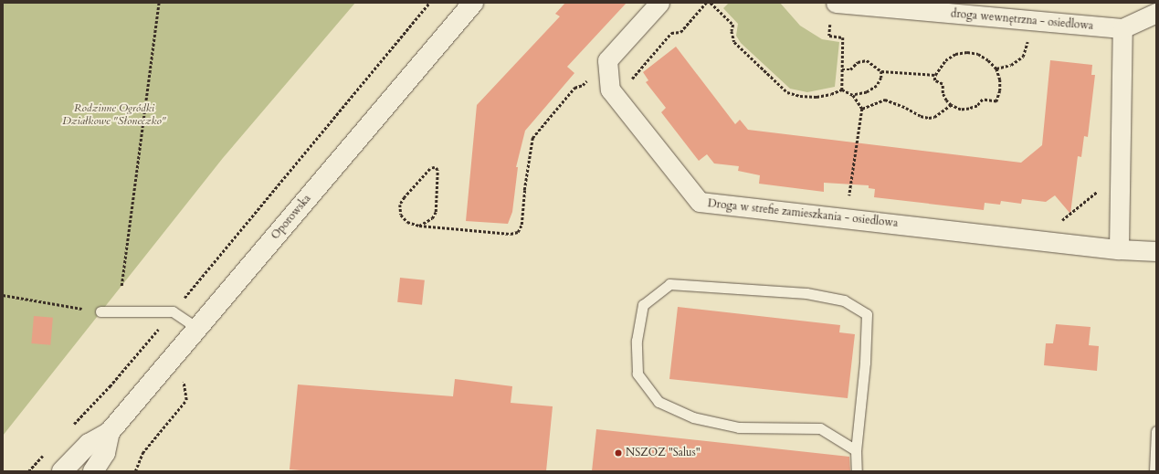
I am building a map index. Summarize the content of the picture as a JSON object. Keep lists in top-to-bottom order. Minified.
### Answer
{"streets":{"street":["droga wewnętrzna - osiedlowa","Droga w strefie zamieszkania - osiedlowa","Oporowska"]},"parks":["Rodzinne Ogródki Działkowe \"Słoneczko\""],"places":["NSZOZ \"Salus\""]}
